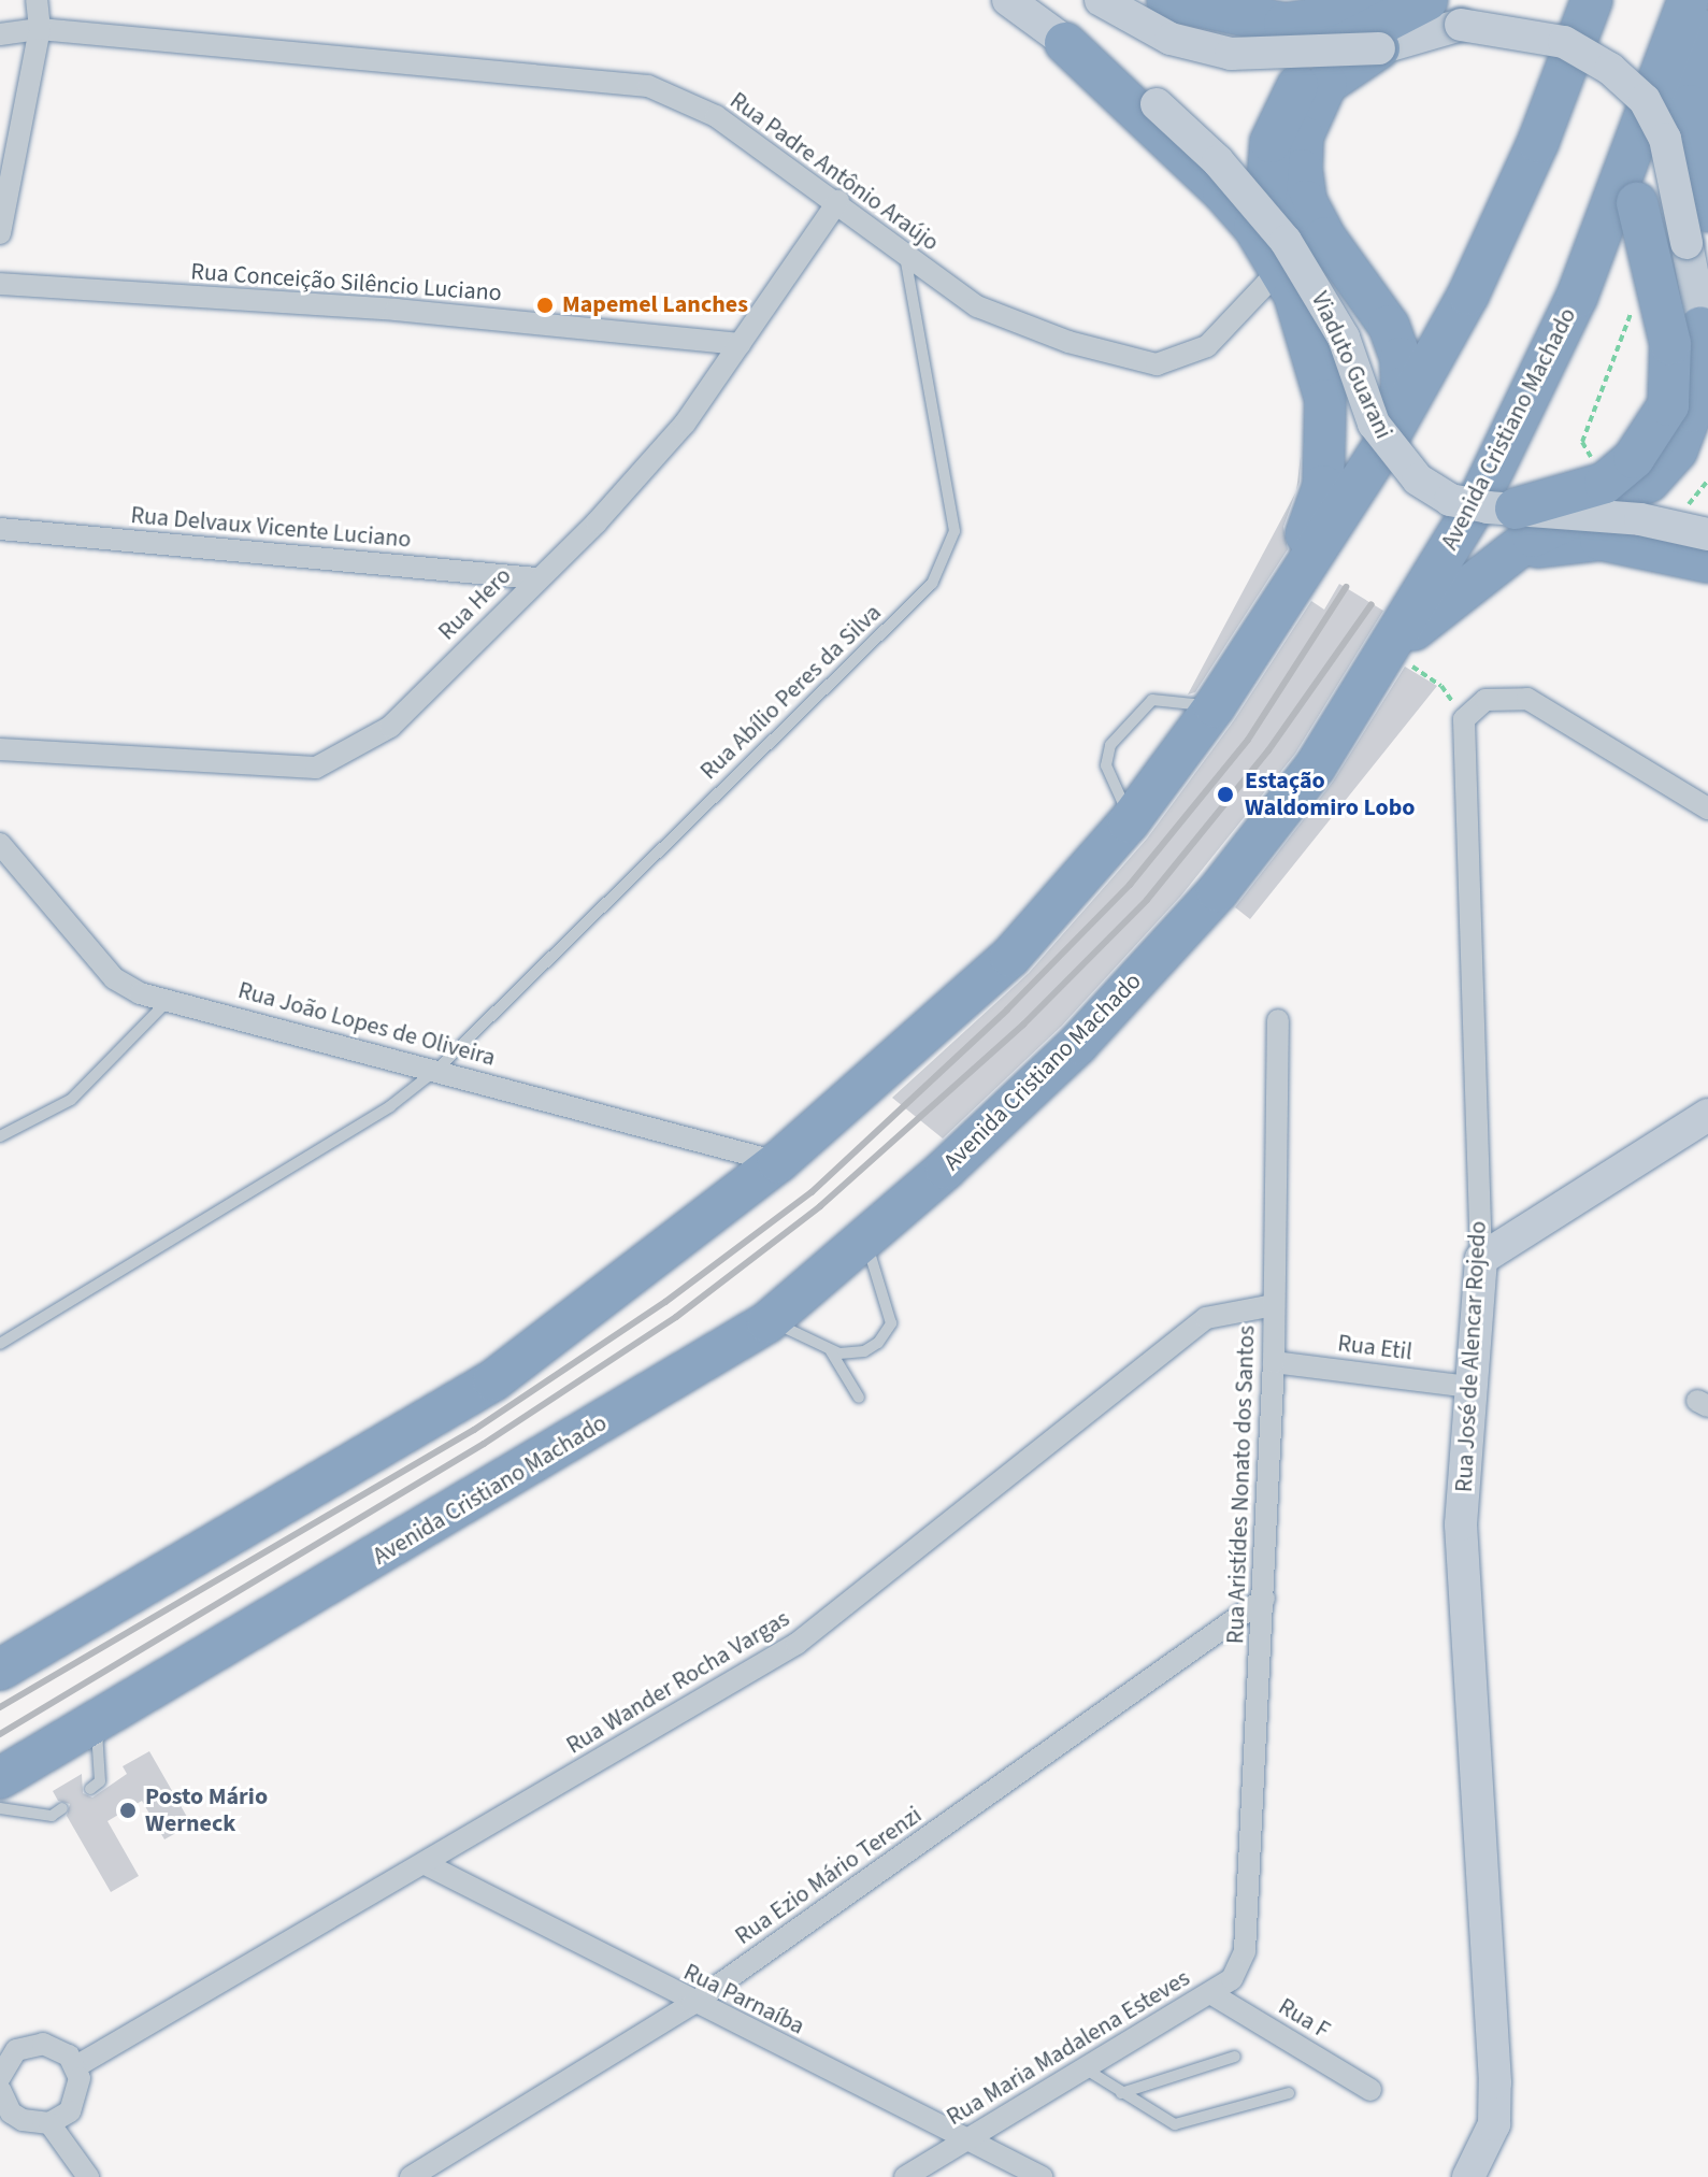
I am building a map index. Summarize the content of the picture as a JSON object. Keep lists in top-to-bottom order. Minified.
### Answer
{"streets":{"highway":["Avenida Cristiano Machado"],"main road":["Viaduto Guarani","Rua José de Alencar Rojedo"],"street":["Rua Padre Antônio Araújo","Rua Conceição Silêncio Luciano","Rua Delvaux Vicente Luciano","Rua Hero","Rua João Lopes de Oliveira","Rua Etil","Rua Aristídes Nonato dos Santos","Rua Wander Rocha Vargas","Rua Ezio Mário Terenzi","Rua Parnaíba","Rua F","Rua Maria Madalena Esteves"],"lane":["Rua Abílio Peres da Silva"]},"crossings":[["Rua Padre Antônio Araújo","Viaduto Guarani"],["Rua Padre Antônio Araújo","Rua Hero"],["Rua Padre Antônio Araújo","Rua Abílio Peres da Silva"],["Rua Conceição Silêncio Luciano","Rua Hero"],["Rua Delvaux Vicente Luciano","Rua Hero"],["Rua Abílio Peres da Silva","Rua João Lopes de Oliveira"],["Rua Etil","Rua José de Alencar Rojedo"],["Rua Etil","Rua Aristídes Nonato dos Santos"],["Rua Aristídes Nonato dos Santos","Rua Wander Rocha Vargas"],["Rua Aristídes Nonato dos Santos","Rua Ezio Mário Terenzi"],["Rua Aristídes Nonato dos Santos","Rua Maria Madalena Esteves"],["Rua Wander Rocha Vargas","Rua Parnaíba"],["Rua Ezio Mário Terenzi","Rua Parnaíba"],["Rua Parnaíba","Rua Maria Madalena Esteves"],["Rua F","Rua Maria Madalena Esteves"]],"places":["Mapemel Lanches","Estação Waldomiro Lobo","Posto Mário Werneck"]}
